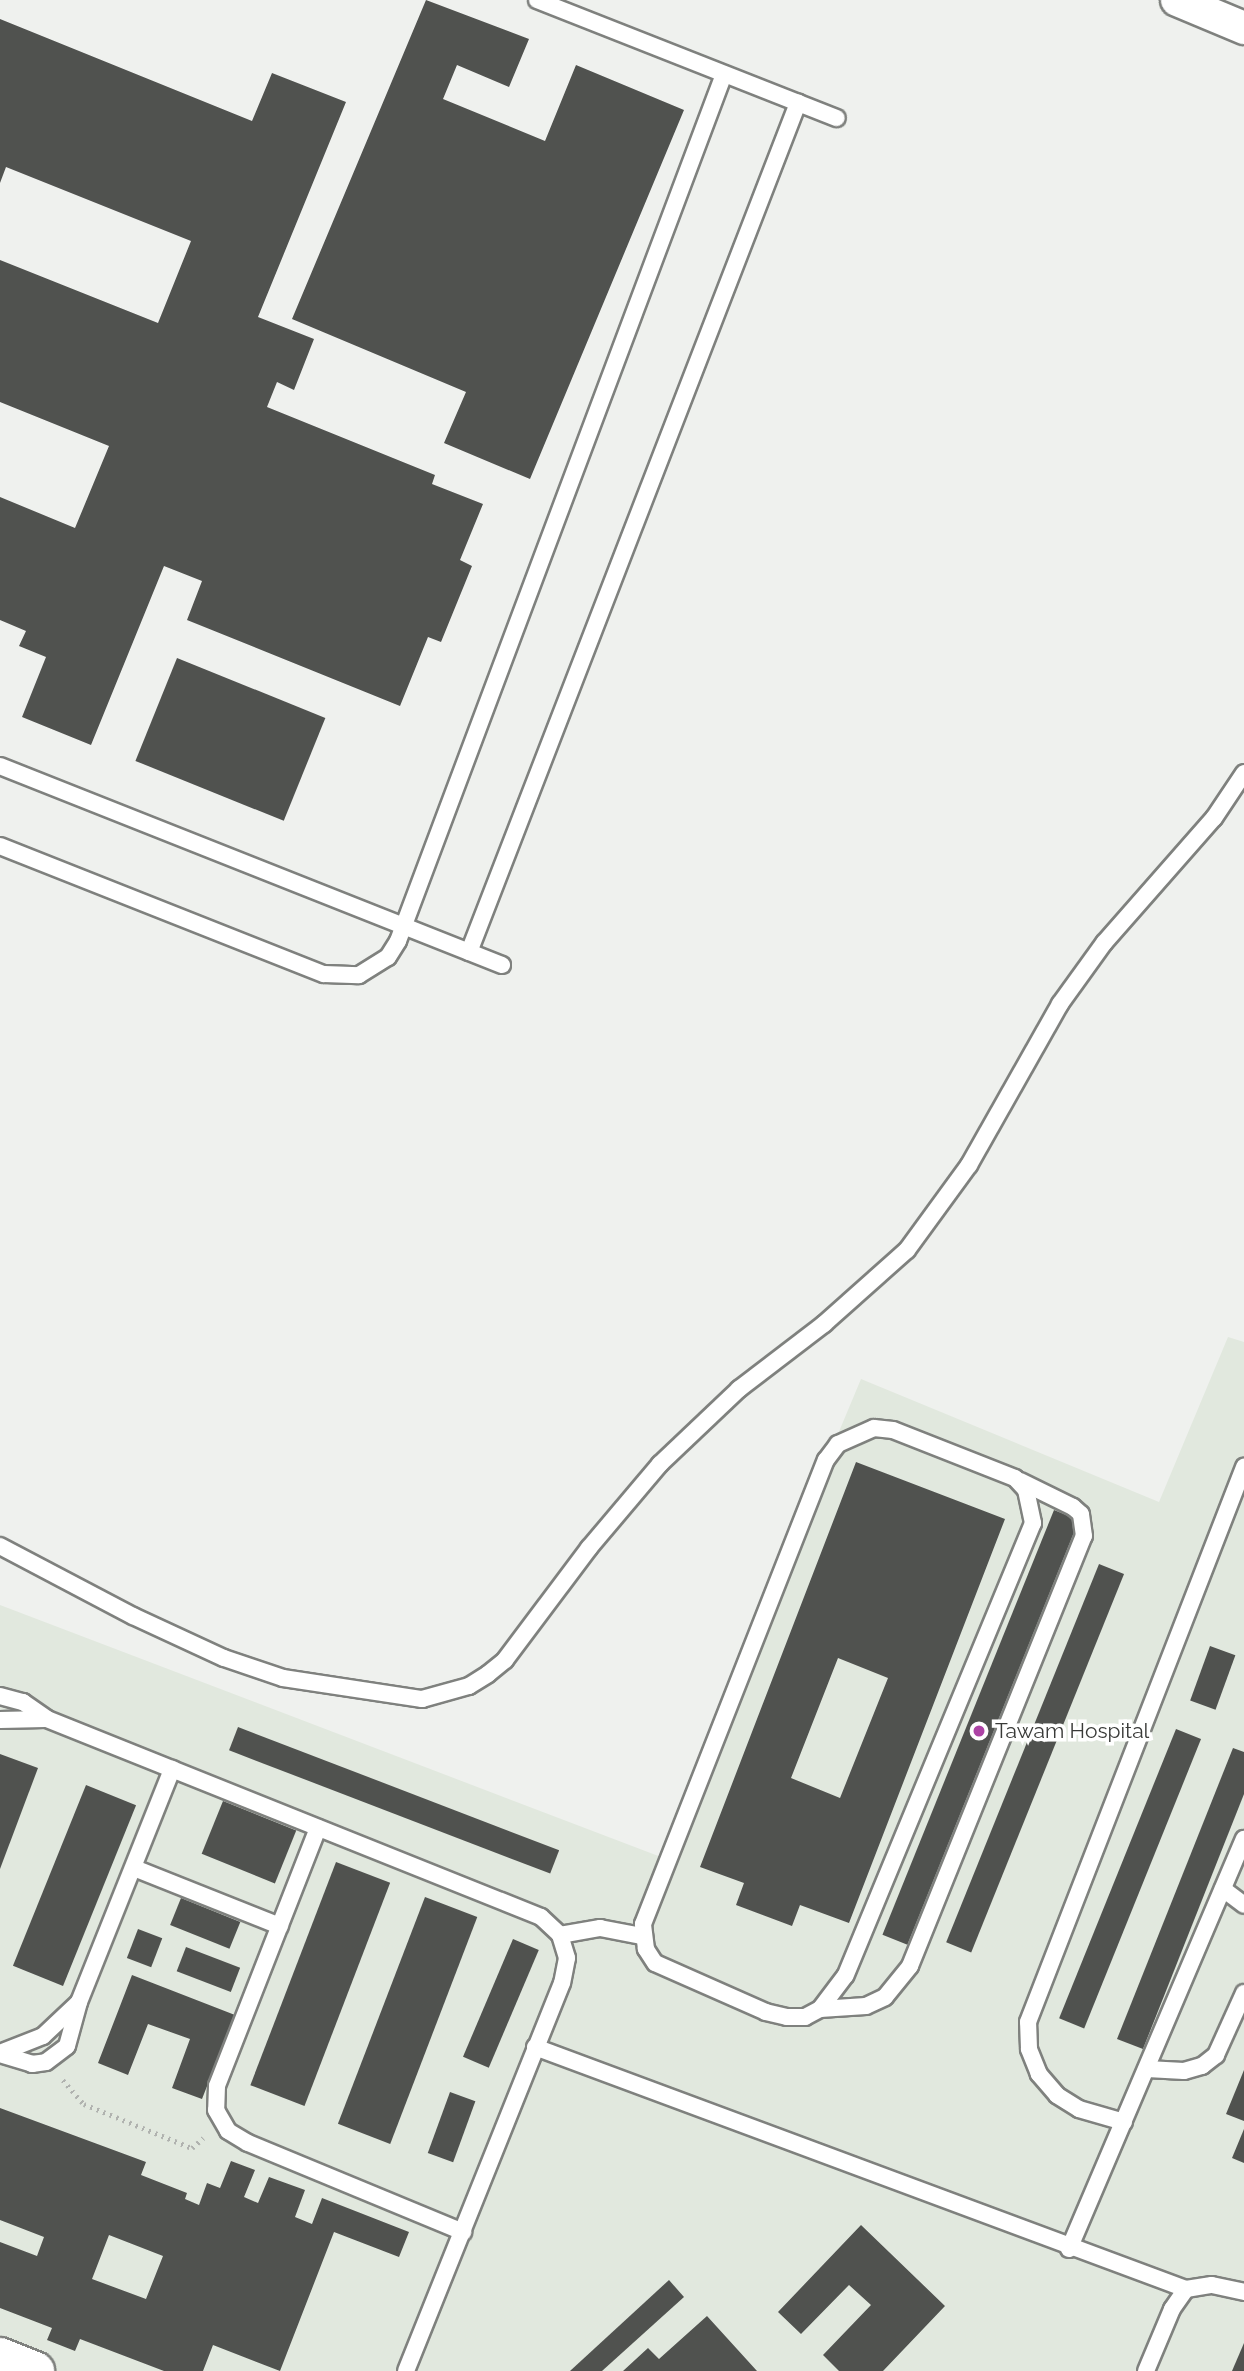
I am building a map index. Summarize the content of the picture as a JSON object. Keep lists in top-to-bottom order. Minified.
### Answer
{"places":["Tawam Hospital"]}
